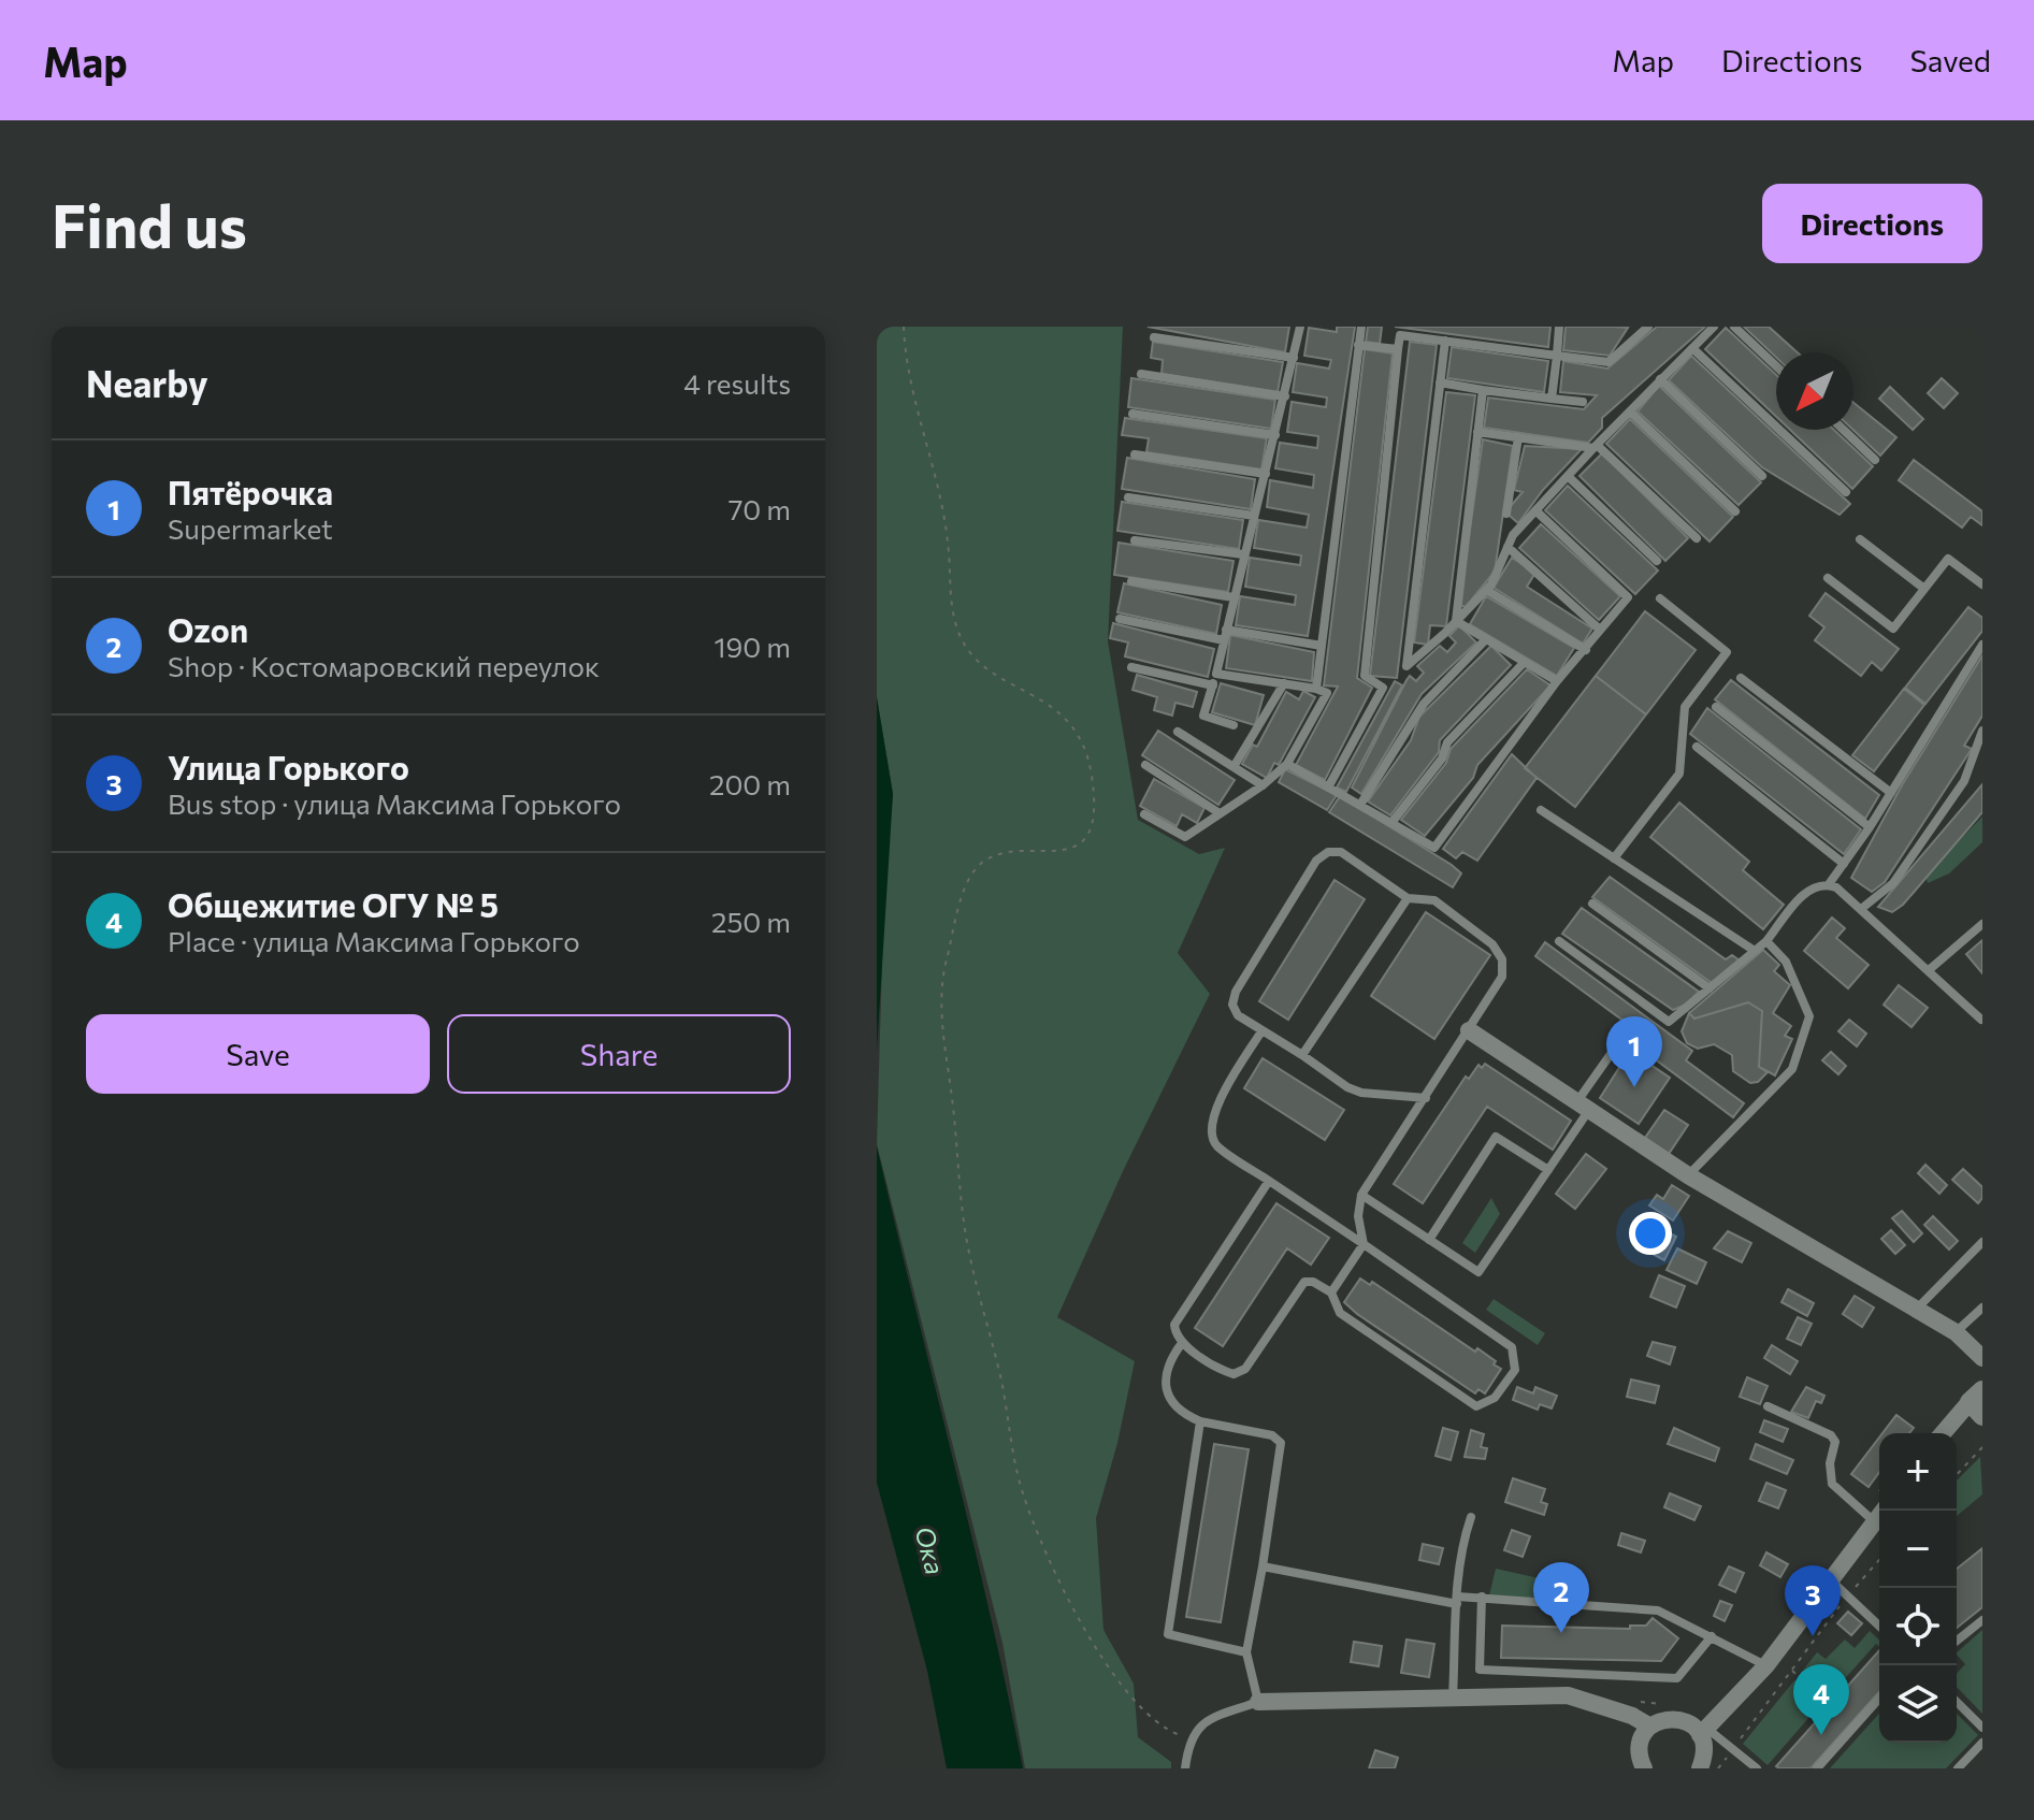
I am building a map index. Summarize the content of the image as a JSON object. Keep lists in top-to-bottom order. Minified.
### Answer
{"water":["Ока"],"north":"bottom left","page":{"header":"Map","nav":["Map","Directions","Saved"],"buttons":["Directions",["Save","Share"]],"title":"Find us","heading":["Nearby","4 results"],"list":[{"mark":"1","name":"Пятёрочка","note":"Supermarket","value":"70 m"},{"mark":"2","name":"Ozon","note":"Shop · Костомаровский переулок","value":"190 m"},{"mark":"3","name":"Улица Горького","note":"Bus stop · улица Максима Горького","value":"200 m"},{"mark":"4","name":"Общежитие ОГУ № 5","note":"Place · улица Максима Горького","value":"250 m"}],"pins":["1","2","3","4"],"map_buttons":["+","−"]}}
